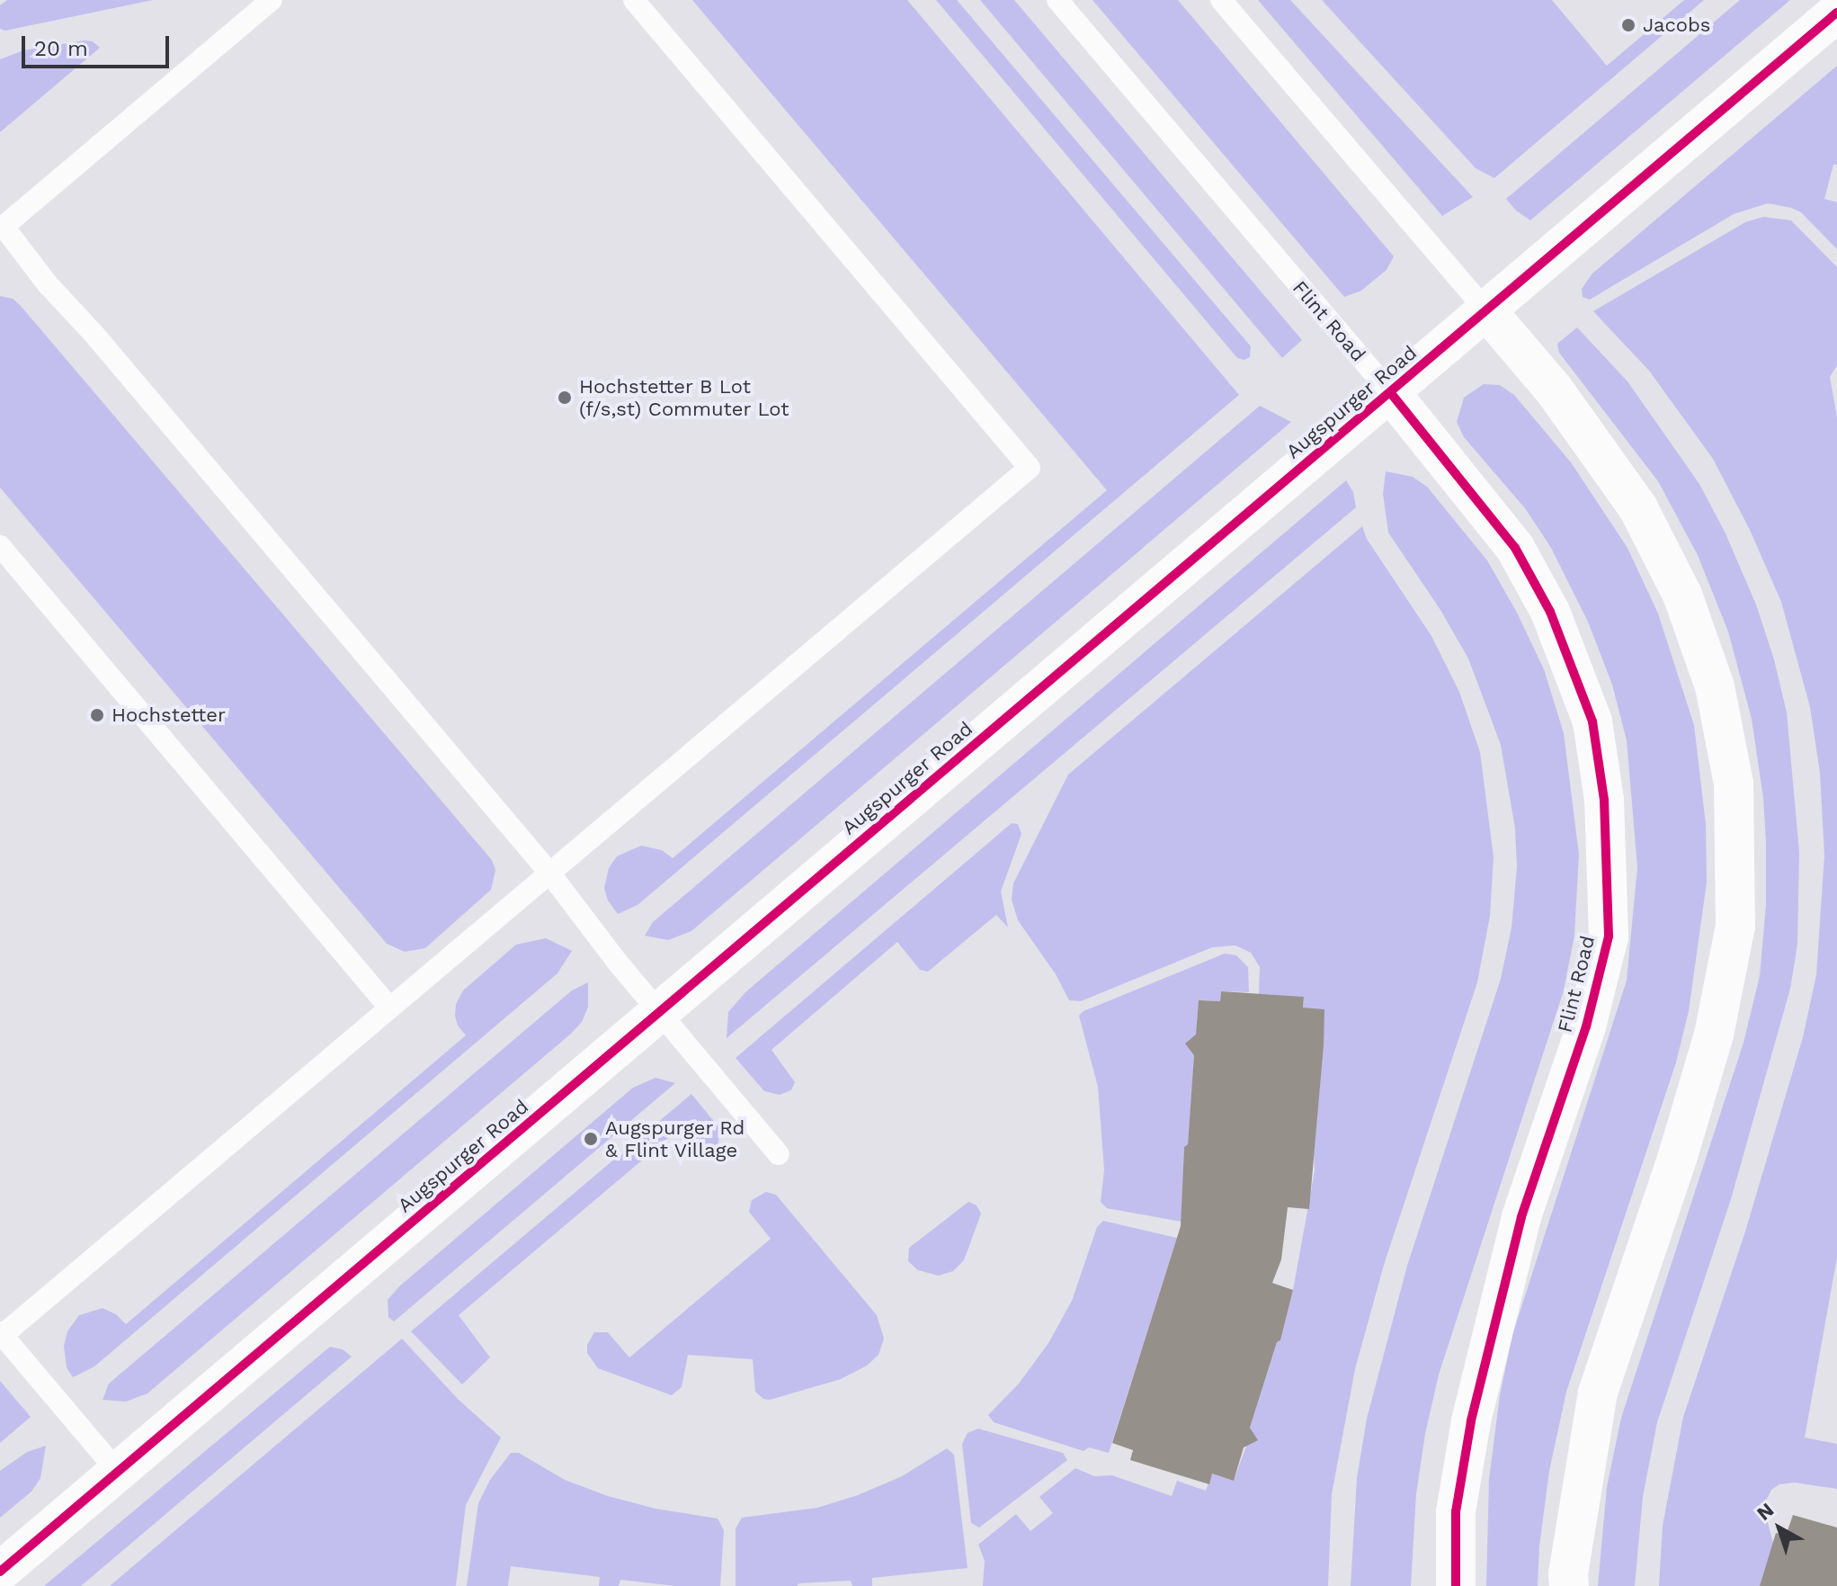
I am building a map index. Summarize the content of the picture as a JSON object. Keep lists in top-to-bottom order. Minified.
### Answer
{"streets":{"street":["Flint Road","Augspurger Road"]},"crossings":[["Flint Road","Augspurger Road"]],"places":["Jacobs","Hochstetter B Lot (f/s,st) Commuter Lot","Hochstetter","Augspurger Rd & Flint Village"],"scale_bar":"20 m","north":"top left"}
